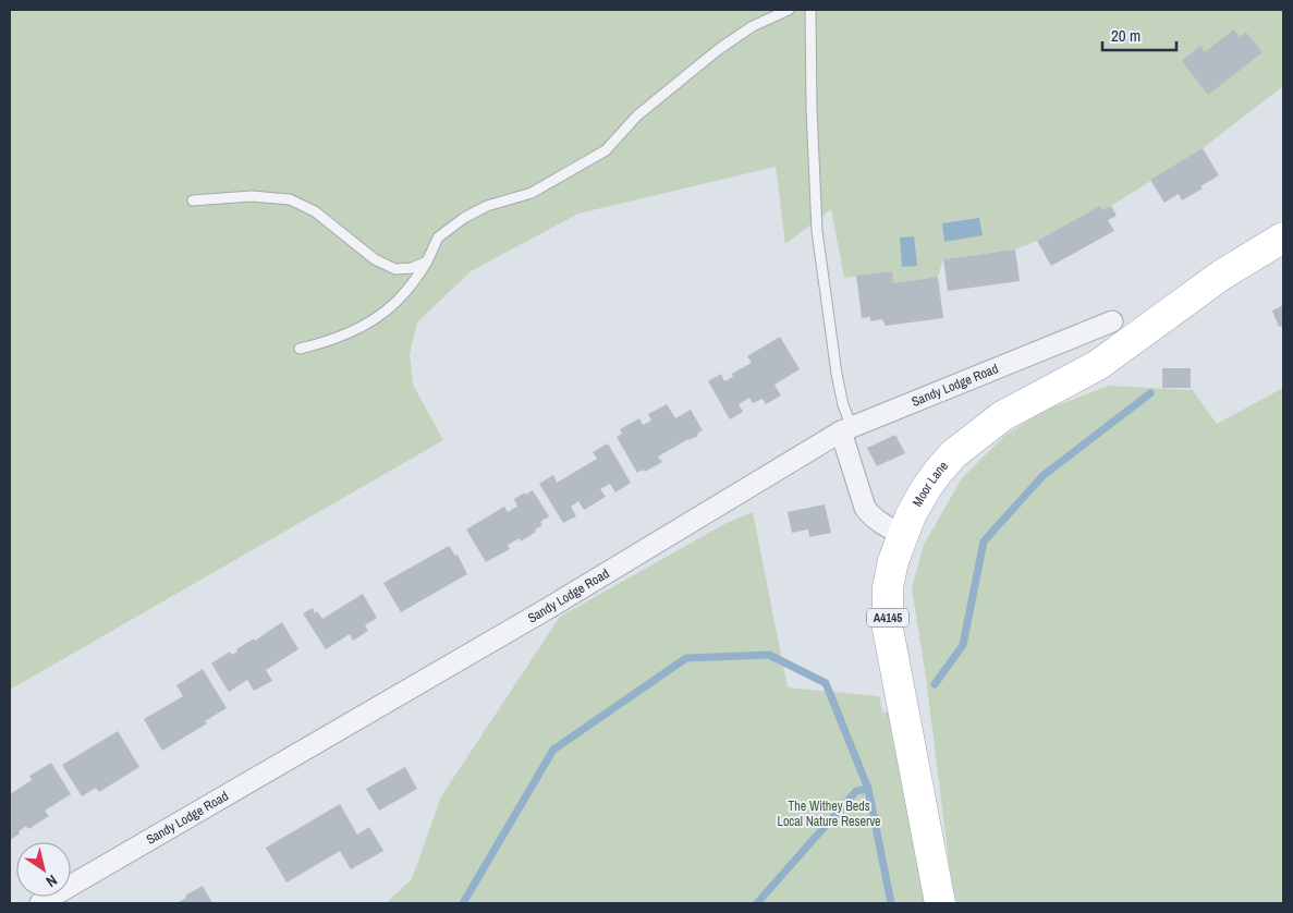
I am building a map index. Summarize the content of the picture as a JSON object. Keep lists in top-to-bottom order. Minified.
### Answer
{"streets":{"main road":["Moor Lane","A4145"],"street":["Sandy Lodge Road"]},"parks":["The Withey Beds Local Nature Reserve"],"scale_bar":"20 m","north":"bottom right"}
